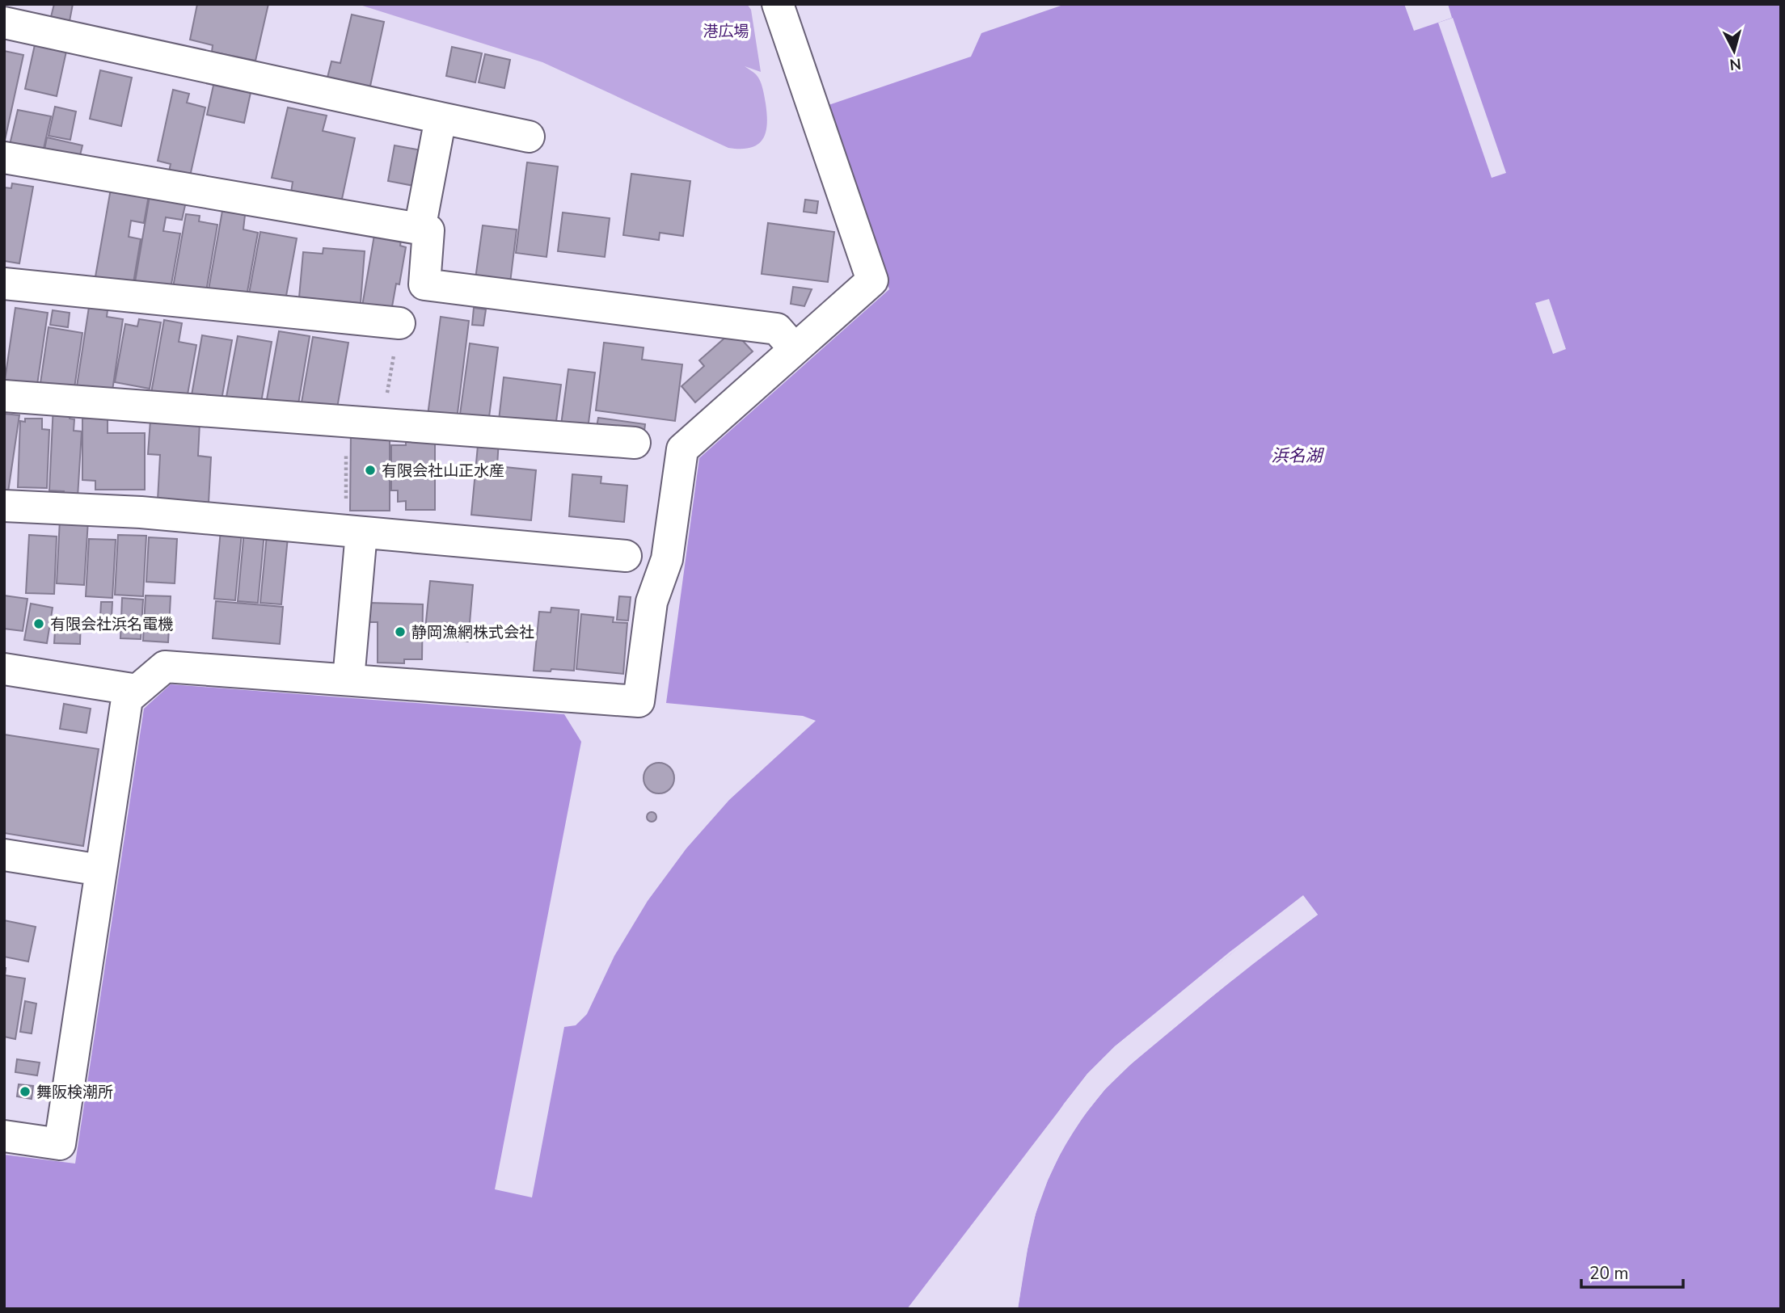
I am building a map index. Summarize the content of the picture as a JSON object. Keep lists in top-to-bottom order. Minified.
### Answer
{"water":["浜名湖"],"parks":["港広場"],"places":["有限会社山正水産","有限会社浜名電機","静岡漁網株式会社","舞阪検潮所"],"scale_bar":"20 m","north":"bottom"}
